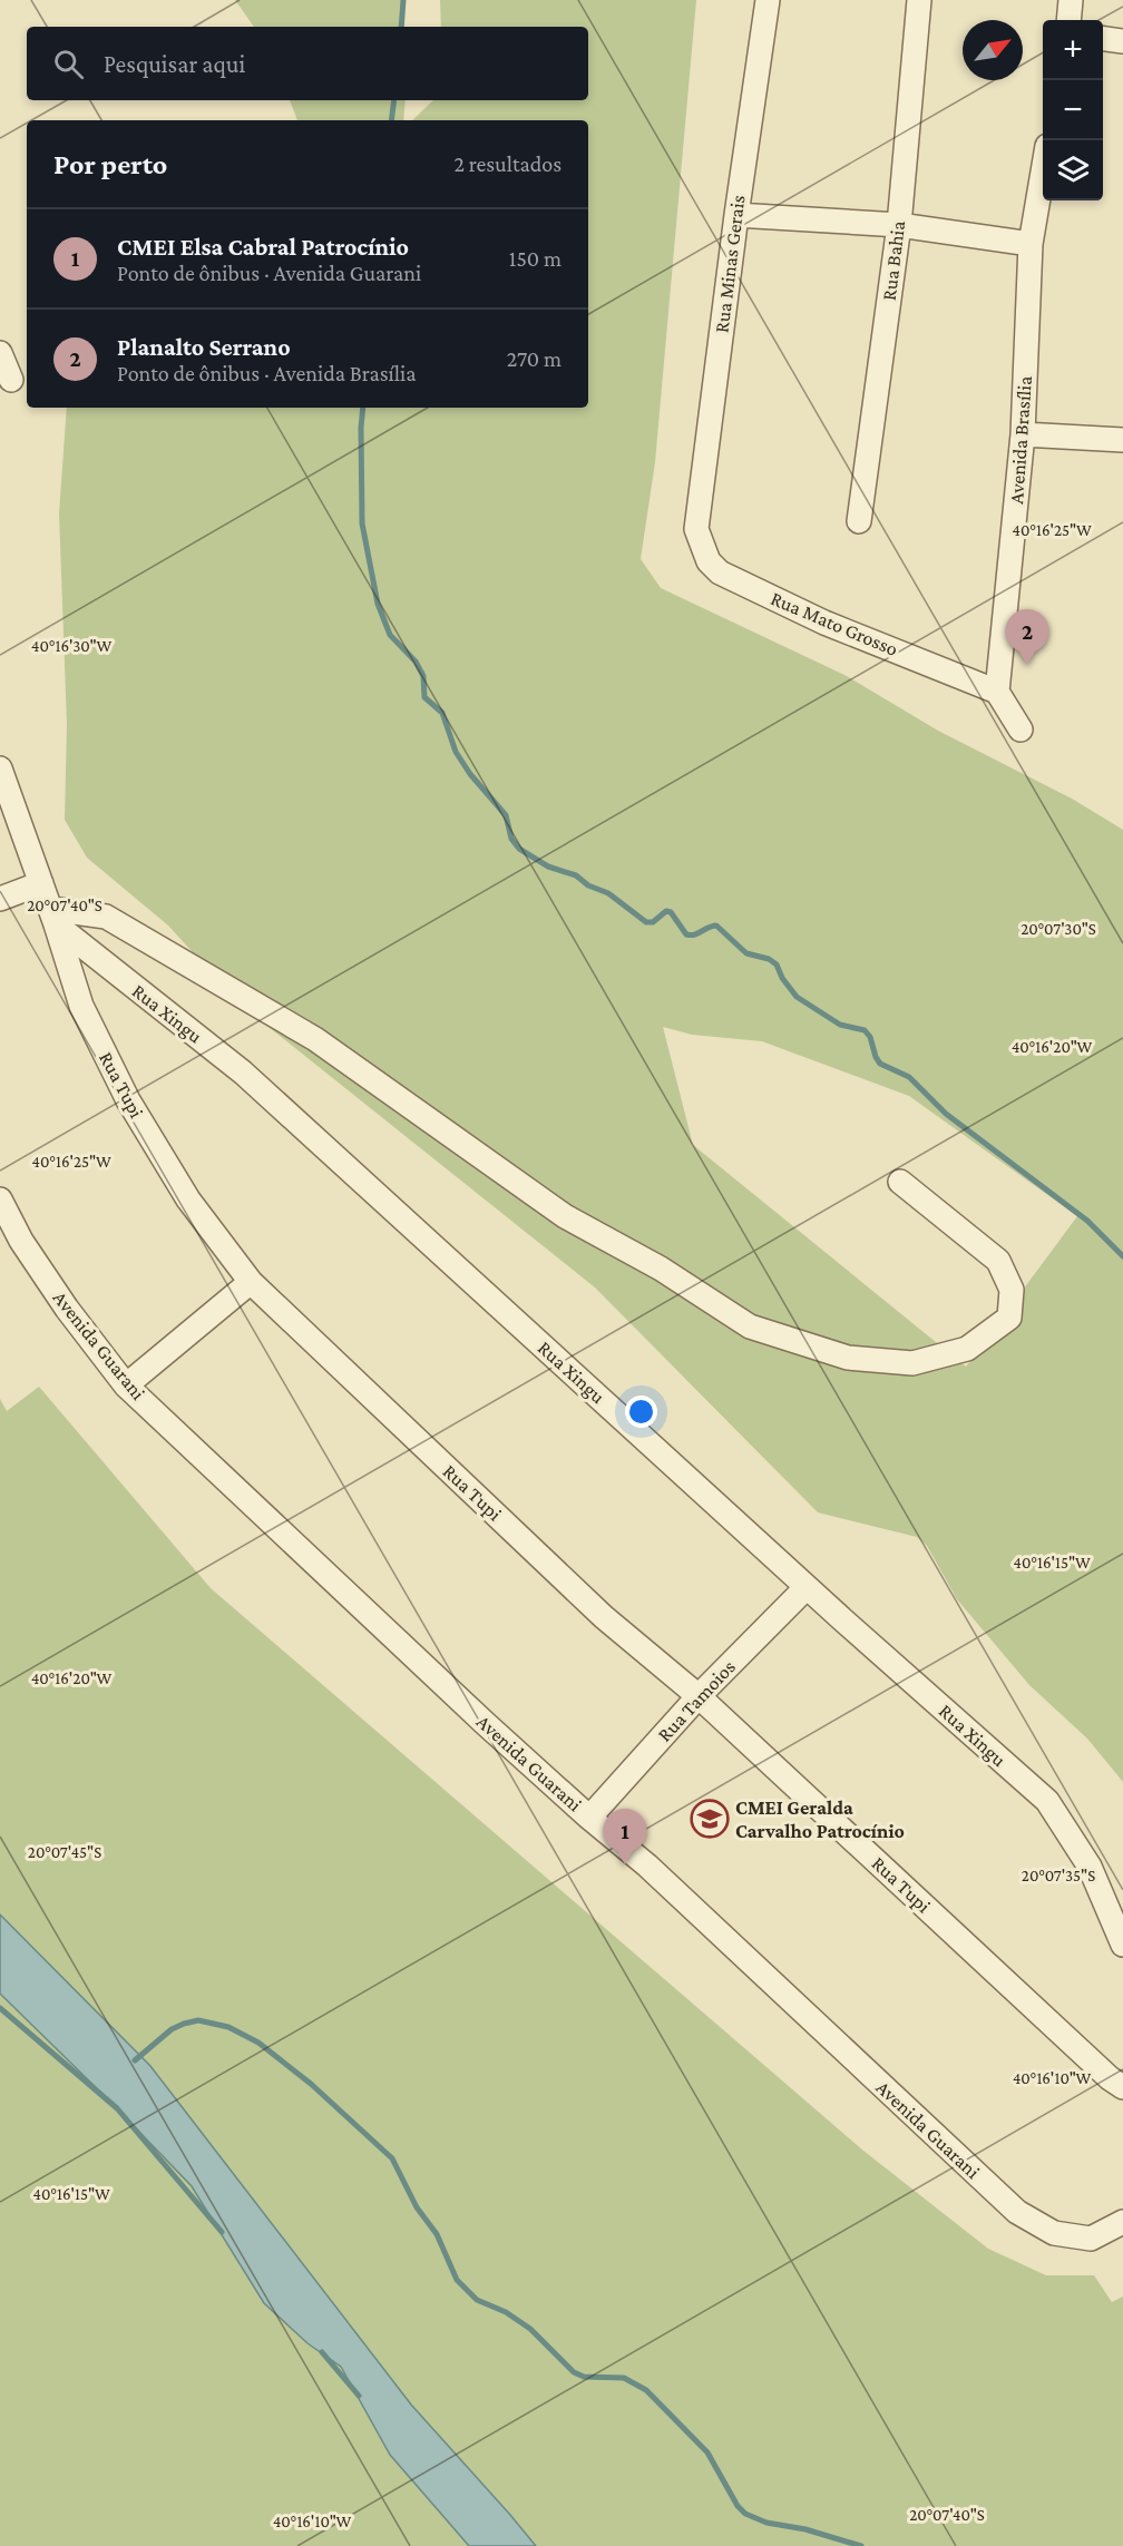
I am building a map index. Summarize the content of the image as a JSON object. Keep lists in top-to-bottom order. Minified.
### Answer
{"streets":{"street":["Rua Bahia","Rua Minas Gerais","Avenida Brasília","Rua Mato Grosso","Rua Xingu","Rua Tupi","Avenida Guarani","Rua Tamoios"]},"crossings":[["Rua Minas Gerais","Rua Mato Grosso"],["Avenida Brasília","Rua Mato Grosso"],["Rua Xingu","Rua Tupi"],["Rua Xingu","Rua Tamoios"],["Rua Tupi","Rua Tamoios"],["Avenida Guarani","Rua Tamoios"]],"places":{"school or university":["CMEI Geralda Carvalho Patrocínio"]},"north":"top right","page":{"map_buttons":["+","−"],"search":"Pesquisar aqui","heading":["Por perto","2 resultados"],"list":[{"mark":"1","name":"CMEI Elsa Cabral Patrocínio","note":"Ponto de ônibus · Avenida Guarani","value":"150 m"},{"mark":"2","name":"Planalto Serrano","note":"Ponto de ônibus · Avenida Brasília","value":"270 m"}],"pins":["2","1"]},"coordinates":["40°16'25\"W","40°16'30\"W","20°07'40\"S","20°07'30\"S","40°16'20\"W","40°16'15\"W","20°07'45\"S","20°07'35\"S","40°16'10\"W"]}
